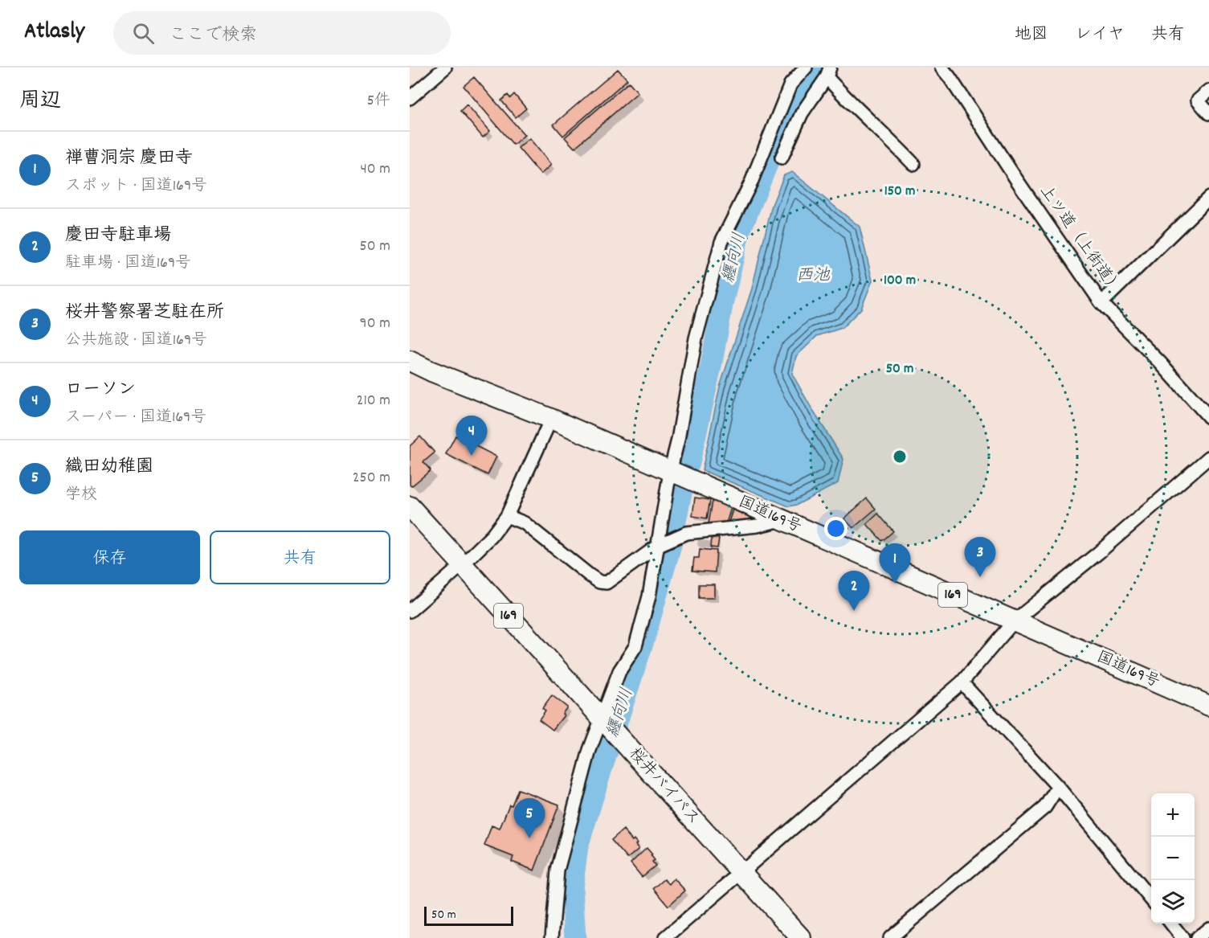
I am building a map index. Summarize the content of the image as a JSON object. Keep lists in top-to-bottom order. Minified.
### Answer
{"streets":{"highway":["国道169号","169","桜井バイパス"],"street":["上ツ道（上街道）"]},"water":["纒向川","西池"],"scale_bar":"50 m","page":{"header":"Atlasly","search":"ここで検索","nav":["地図","レイヤ","共有"],"heading":["周辺","5件"],"list":[{"mark":"1","name":"禅曹洞宗 慶田寺","note":"スポット · 国道169号","value":"40 m"},{"mark":"2","name":"慶田寺駐車場","note":"駐車場 · 国道169号","value":"50 m"},{"mark":"3","name":"桜井警察署芝駐在所","note":"公共施設 · 国道169号","value":"90 m"},{"mark":"4","name":"ローソン","note":"スーパー · 国道169号","value":"210 m"},{"mark":"5","name":"織田幼稚園","note":"学校","value":"250 m"}],"pins":["4","3","1","2","5"],"buttons":["保存","共有"],"map_buttons":["+","−"],"scale":"50 m"},"rings":["150 m","100 m","50 m"]}
